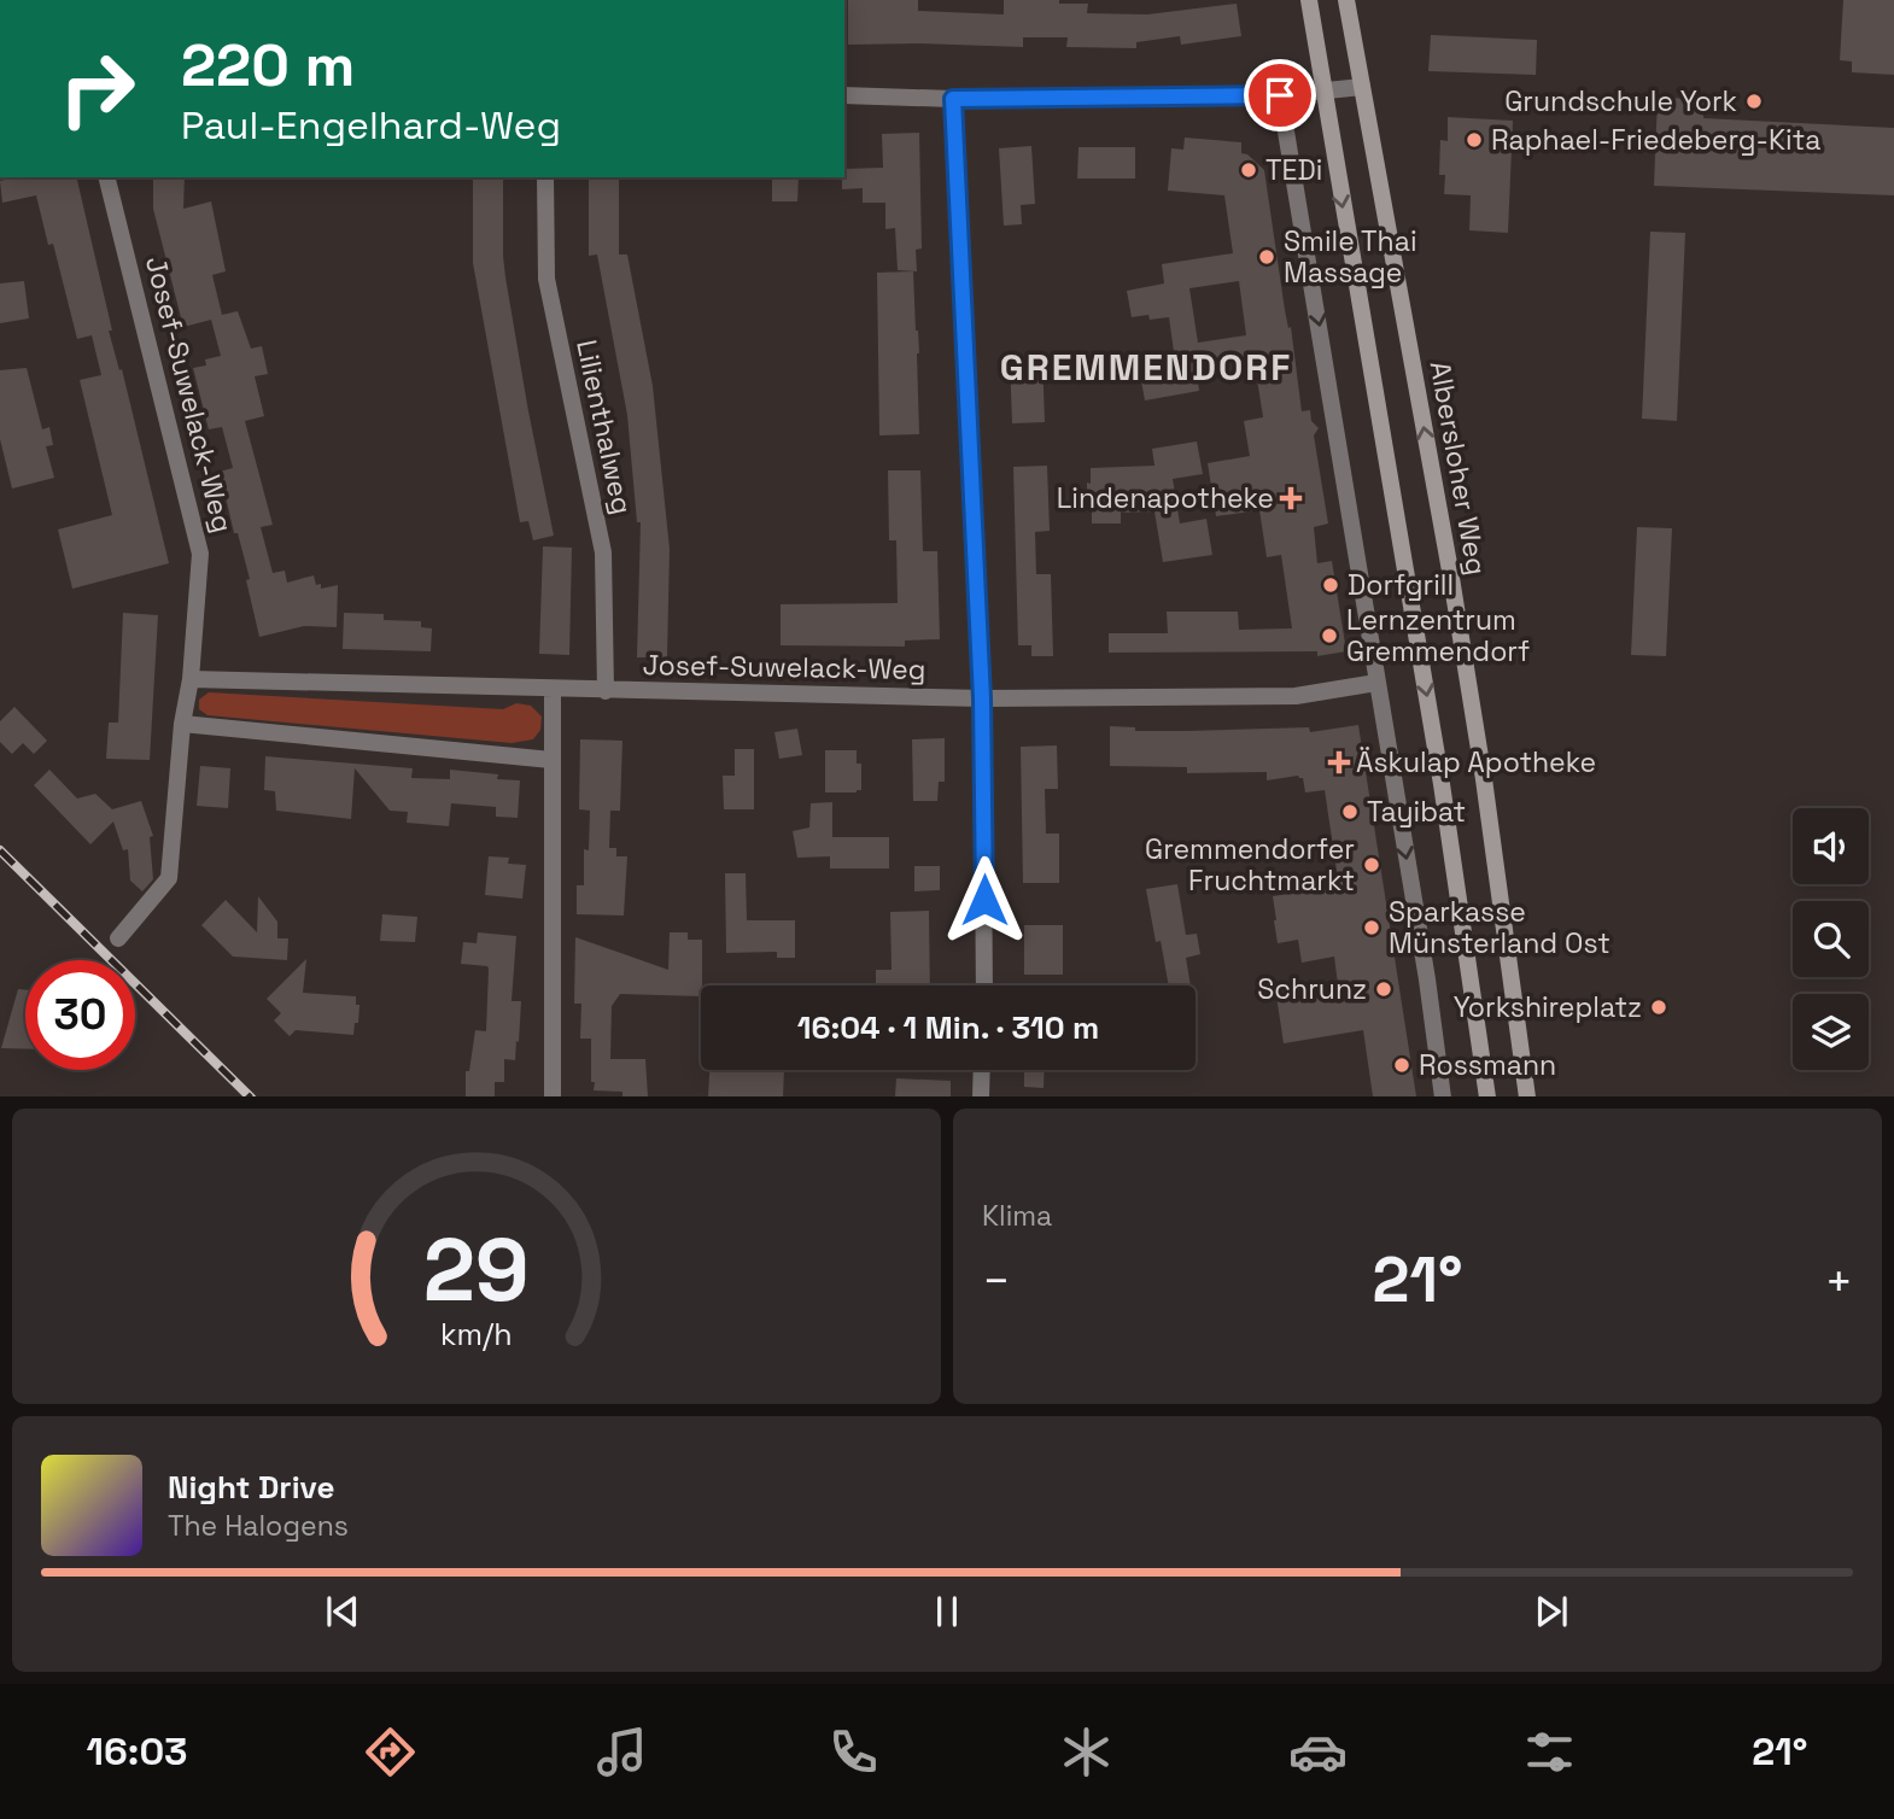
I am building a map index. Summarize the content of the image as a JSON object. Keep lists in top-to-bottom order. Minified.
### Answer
{"streets":{"main road":["Albersloher Weg"],"street":["Josef-Suwelack-Weg","Lilienthalweg"]},"crossings":[["Josef-Suwelack-Weg","Lilienthalweg"]],"districts":["GREMMENDORF"],"places":{"other":["Grundschule York","Raphael-Friedeberg-Kita","TEDi","Smile Thai Massage","Dorfgrill","Lernzentrum Gremmendorf","Tayibat","Gremmendorfer Fruchtmarkt","Sparkasse Münsterland Ost","Schrunz","Yorkshireplatz","Rossmann"],"health":["Lindenapotheke","Äskulap Apotheke"]},"page":{"turn":["220 m","Paul-Engelhard-Weg"],"limit":"30","trip":"16:04 · 1 Min. · 310 m","tile":"Klima","heat":["−","21°","+"],"song":["Night Drive","The Halogens"],"tabs":["16:03","21°"],"gauge":["29","km/h"]}}
